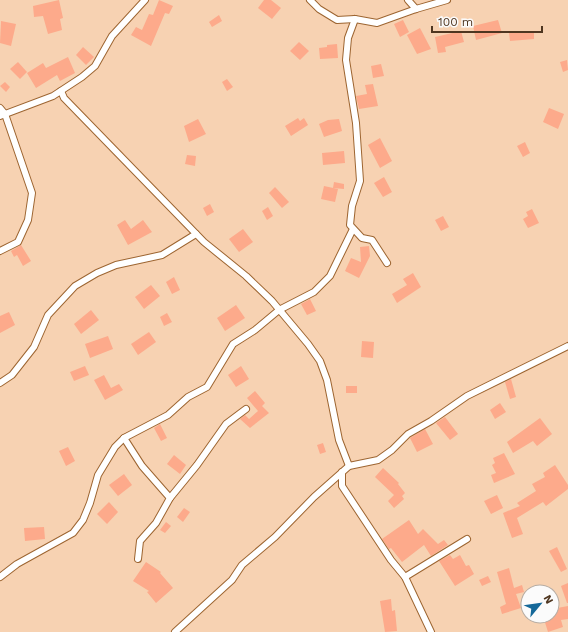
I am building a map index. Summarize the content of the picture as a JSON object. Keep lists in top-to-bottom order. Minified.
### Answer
{"scale_bar":"100 m","north":"top right"}
